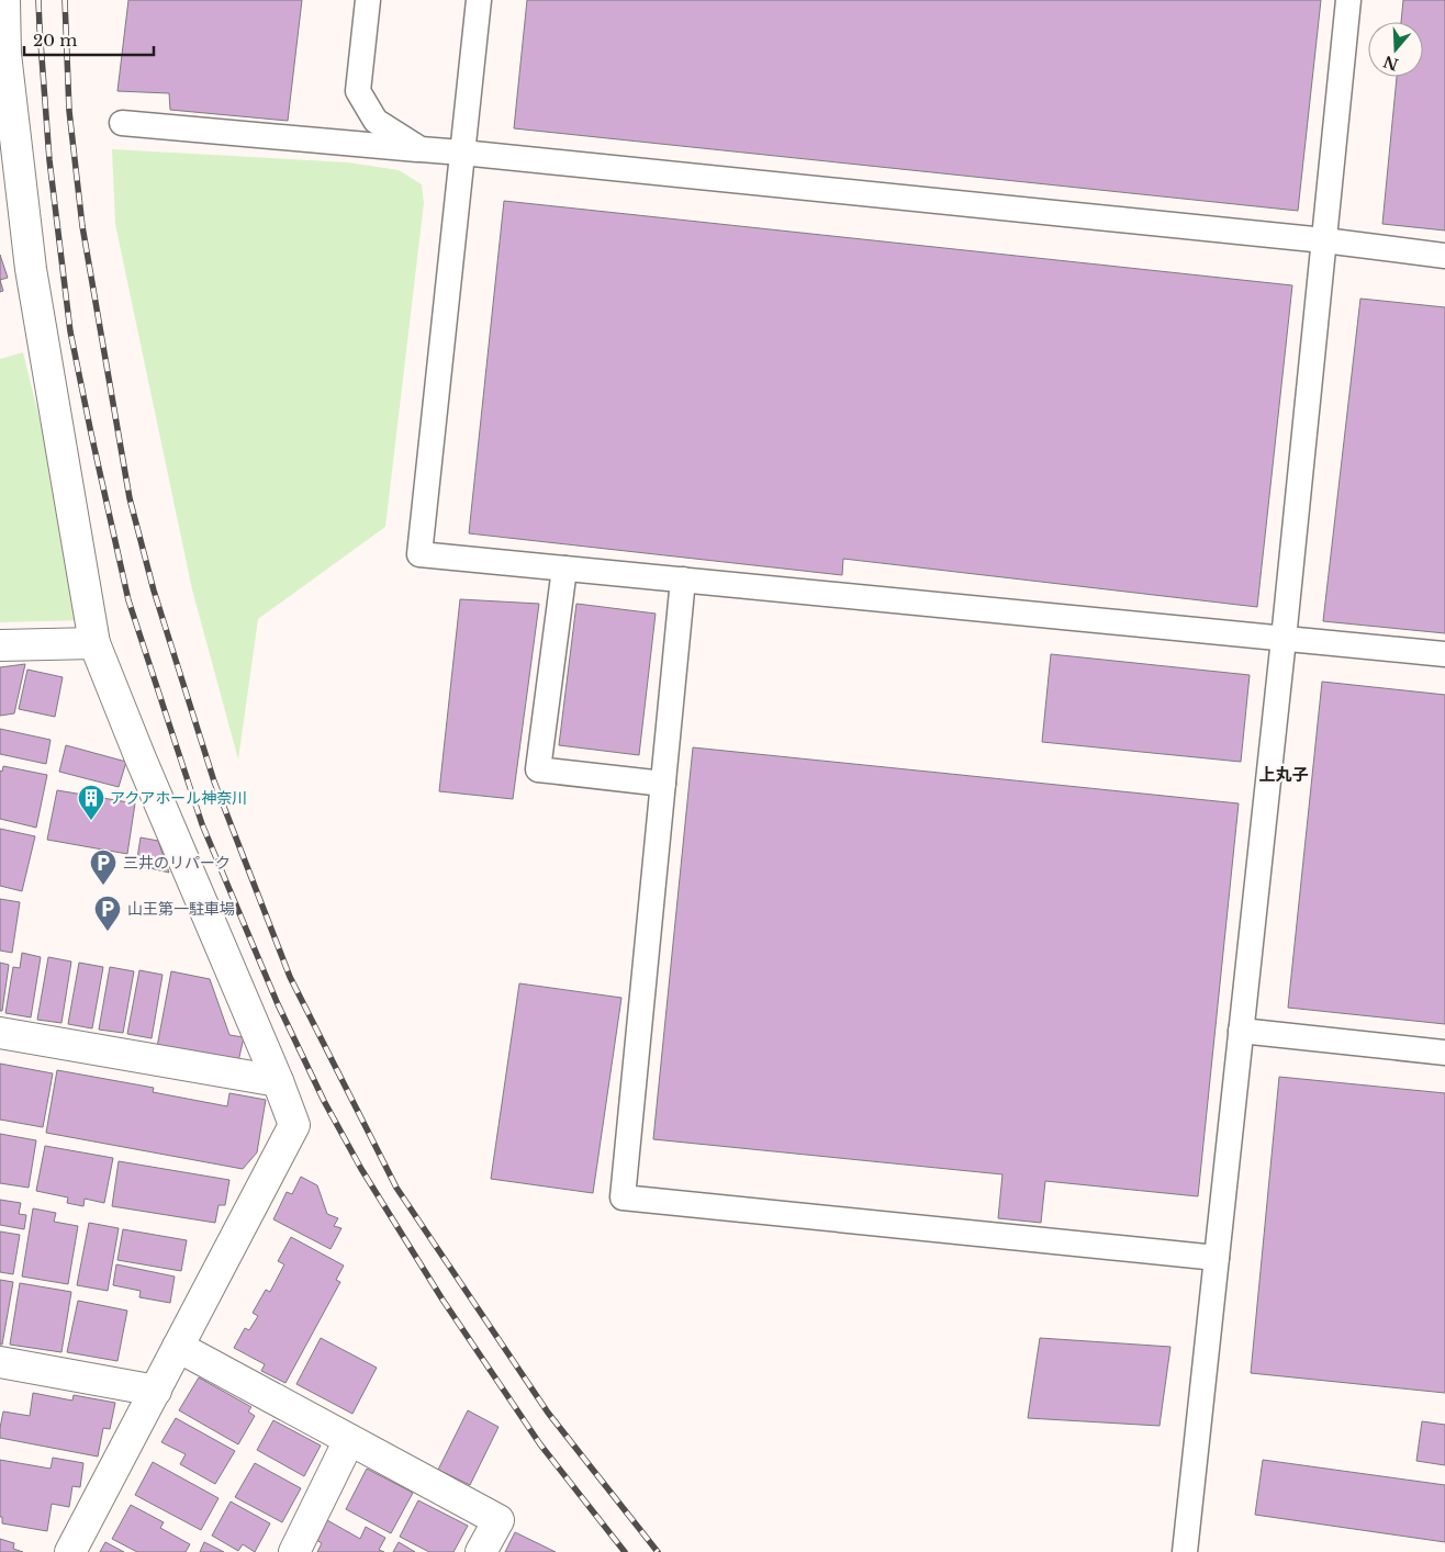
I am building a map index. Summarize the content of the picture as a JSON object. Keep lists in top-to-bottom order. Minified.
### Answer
{"districts":["上丸子"],"places":{"building":["アクアホール神奈川"],"parking":["三井のリパーク","山王第一駐車場"]},"scale_bar":"20 m","north":"bottom"}
